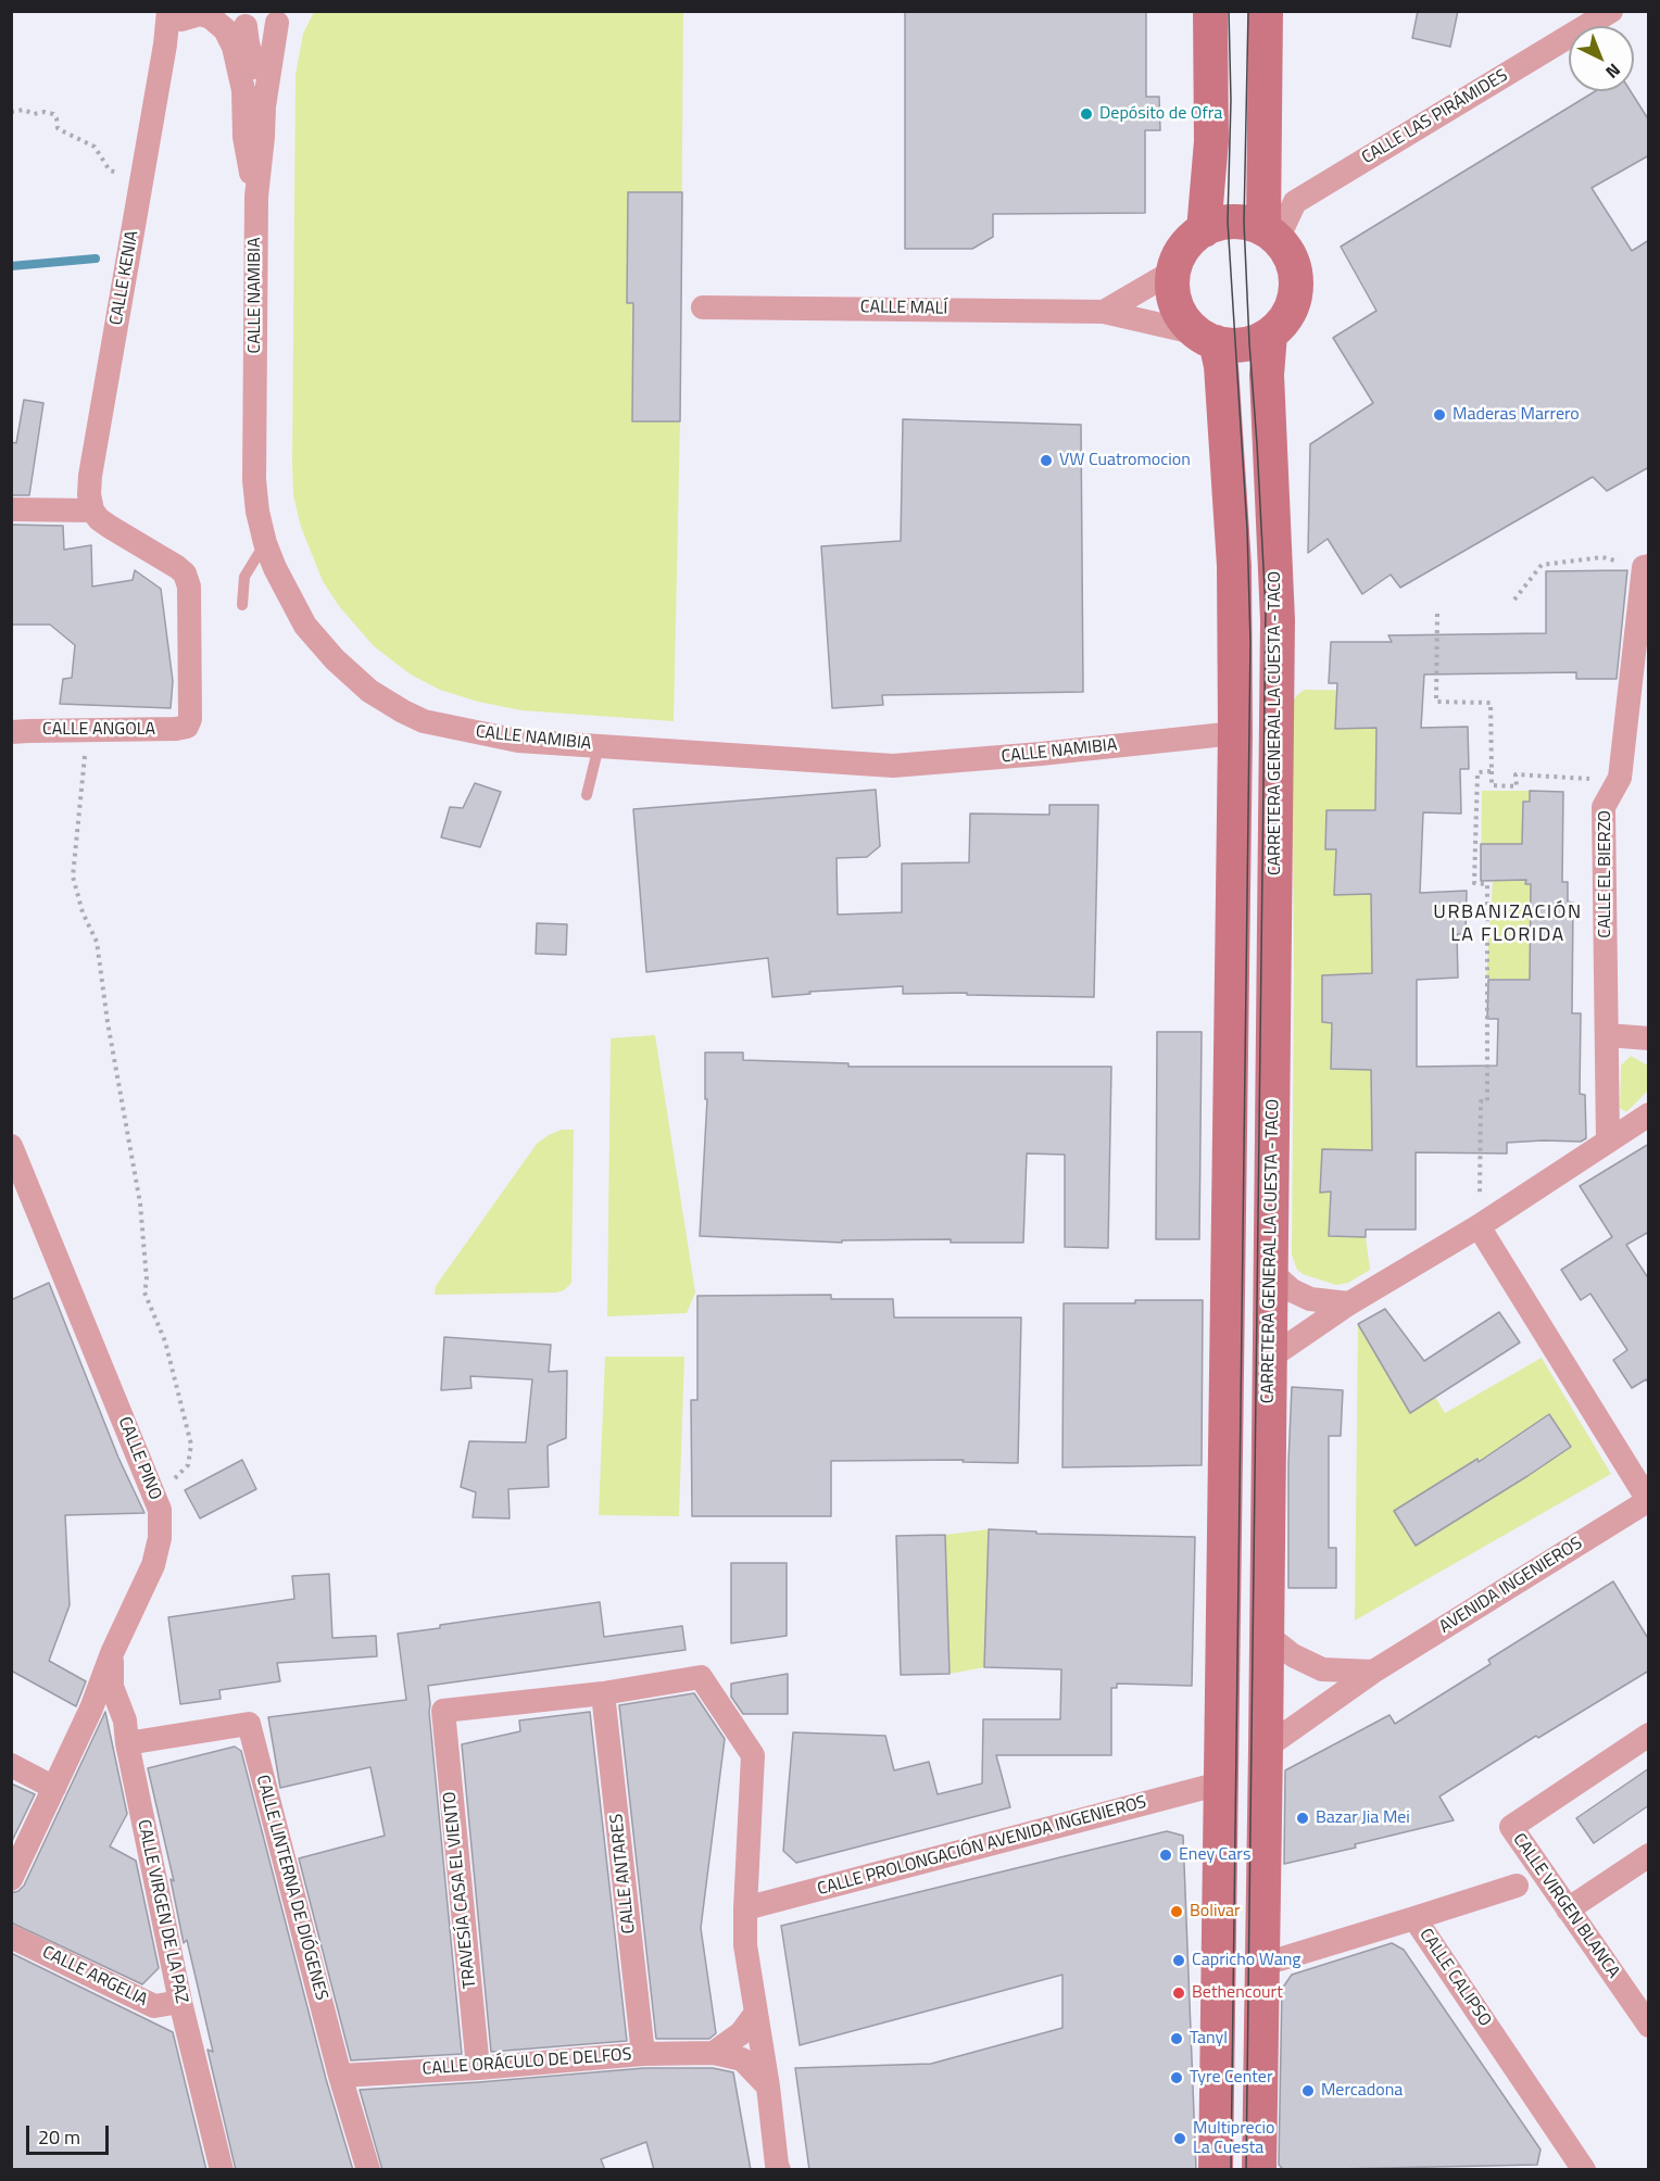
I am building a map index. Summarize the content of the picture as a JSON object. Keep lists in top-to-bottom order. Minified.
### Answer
{"streets":{"main road":["CARRETERA GENERAL LA CUESTA - TACO"],"street":["CALLE LAS PIRÁMIDES","CALLE KENIA","CALLE NAMIBIA","CALLE MALÍ","CALLE ANGOLA","CALLE EL BIERZO","CALLE PINO","AVENIDA INGENIEROS","CALLE PROLONGACIÓN AVENIDA INGENIEROS","CALLE ANTARES","CALLE LINTERNA DE DIÓGENES","TRAVESÍA CASA EL VIENTO","CALLE VIRGEN BLANCA","CALLE VIRGEN DE LA PAZ","CALLE ARGELIA","CALLE CALIPSO","CALLE ORÁCULO DE DELFOS"]},"crossings":[["CALLE LAS PIRÁMIDES","CALLE MALÍ"],["CALLE LAS PIRÁMIDES","CARRETERA GENERAL LA CUESTA - TACO"],["CALLE KENIA","CALLE NAMIBIA"],["CALLE KENIA","CALLE ANGOLA"],["CALLE MALÍ","CARRETERA GENERAL LA CUESTA - TACO"],["CARRETERA GENERAL LA CUESTA - TACO","AVENIDA INGENIEROS"],["CARRETERA GENERAL LA CUESTA - TACO","CALLE CALIPSO"],["CALLE PINO","CALLE VIRGEN DE LA PAZ"],["CALLE ANTARES","TRAVESÍA CASA EL VIENTO"],["CALLE ANTARES","CALLE ORÁCULO DE DELFOS"],["CALLE LINTERNA DE DIÓGENES","CALLE VIRGEN DE LA PAZ"],["CALLE LINTERNA DE DIÓGENES","CALLE ORÁCULO DE DELFOS"],["TRAVESÍA CASA EL VIENTO","CALLE ORÁCULO DE DELFOS"],["CALLE VIRGEN DE LA PAZ","CALLE ARGELIA"]],"districts":["URBANIZACIÓN LA FLORIDA"],"places":["Depósito de Ofra","Maderas Marrero","VW Cuatromocion","Bazar Jia Mei","Eney Cars","Bolivar","Capricho Wang","Bethencourt","Tanyl","Tyre Center","Mercadona","Multiprecio La Cuesta"],"scale_bar":"20 m","north":"bottom right"}
